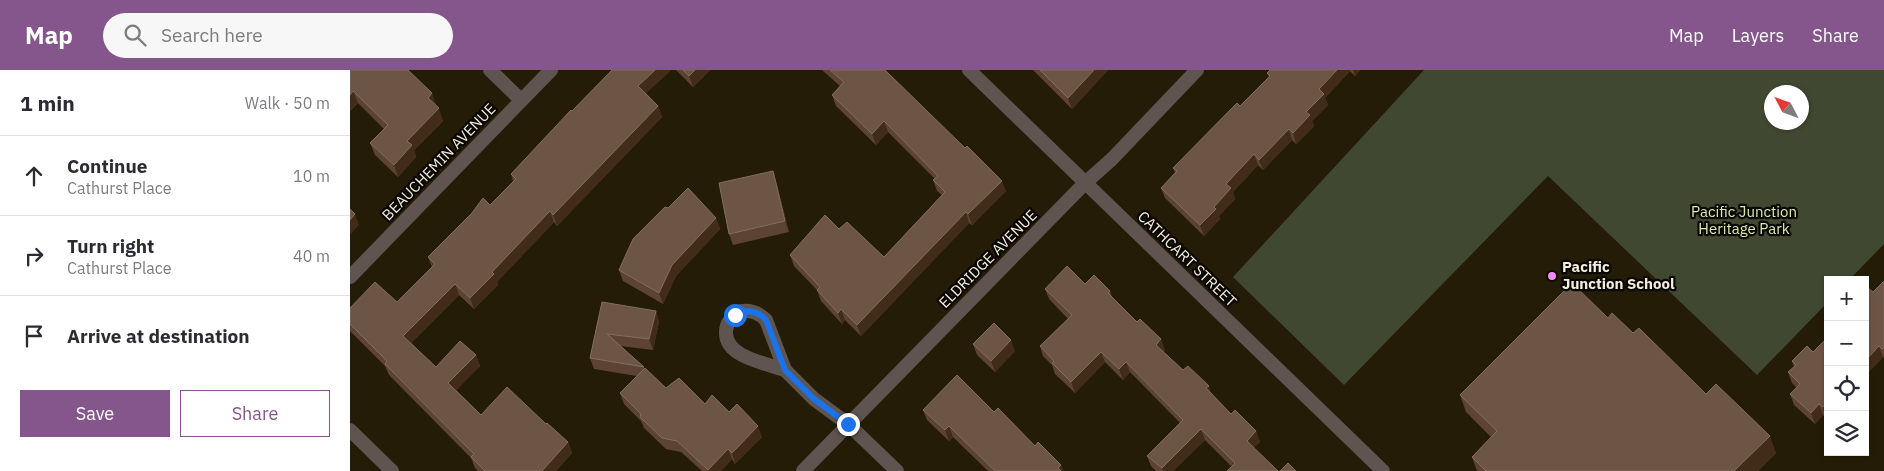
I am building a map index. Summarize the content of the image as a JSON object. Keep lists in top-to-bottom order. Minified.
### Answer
{"streets":{"street":["BEAUCHEMIN AVENUE","ELDRIDGE AVENUE","CATHCART STREET"]},"crossings":[["ELDRIDGE AVENUE","CATHCART STREET"]],"parks":["Pacific Junction Heritage Park"],"places":["Pacific Junction School"],"north":"top left","page":{"header":"Map","search":"Search here","nav":["Map","Layers","Share"],"heading":["1 min","Walk · 50 m"],"list":[["Continue","Cathurst Place","10 m"],["Turn right","Cathurst Place","40 m"],"Arrive at destination"],"map_buttons":["+","−"],"buttons":["Save","Share"]}}
